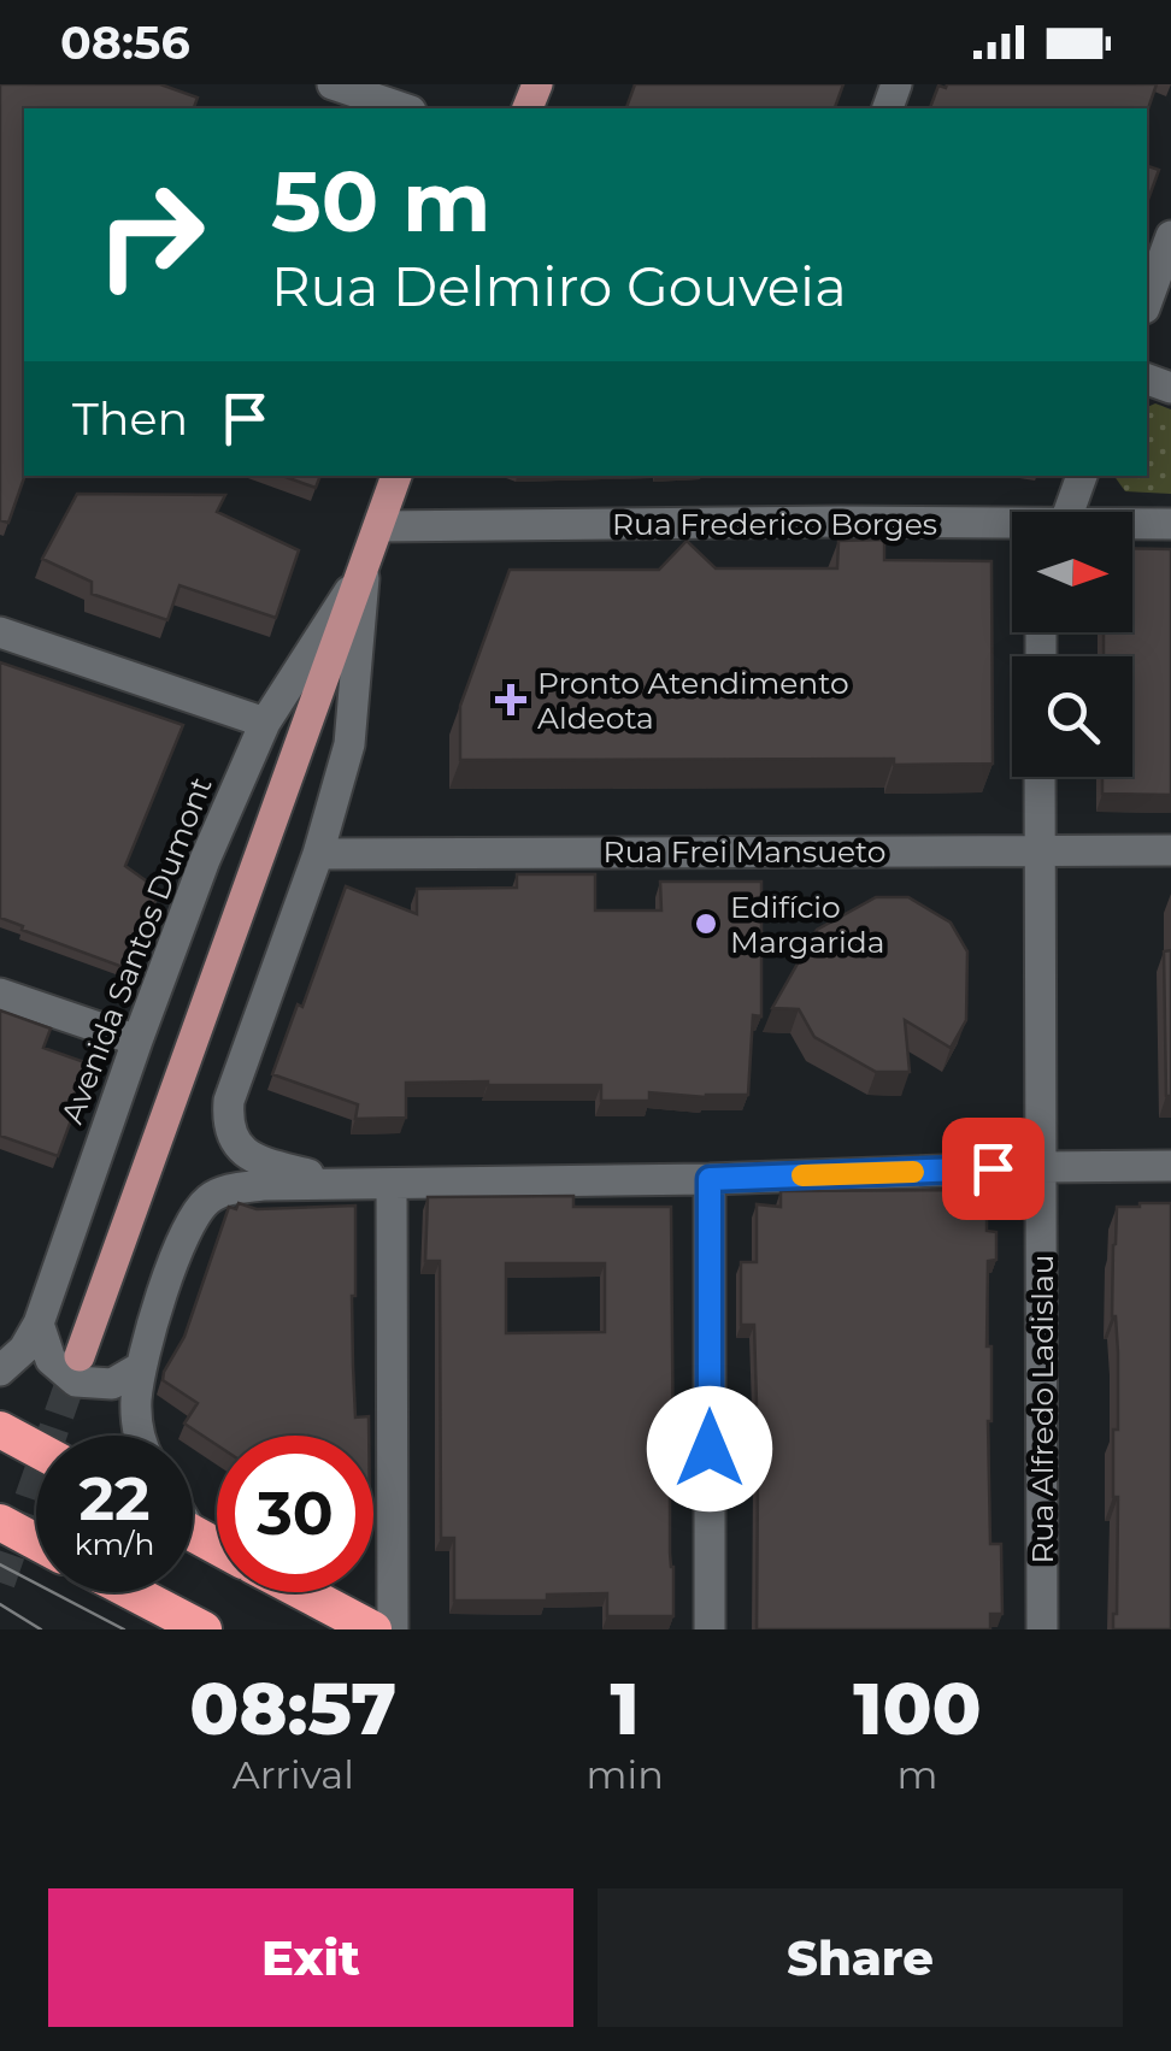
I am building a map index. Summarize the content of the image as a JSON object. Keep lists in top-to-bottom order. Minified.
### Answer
{"streets":{"main road":["Avenida Santos Dumont"],"street":["Rua Frederico Borges","Rua Frei Mansueto","Rua Alfredo Ladislau"]},"crossings":[["Rua Frederico Borges","Avenida Santos Dumont"],["Rua Frei Mansueto","Avenida Santos Dumont"],["Rua Frei Mansueto","Rua Alfredo Ladislau"]],"places":{"health":["Pronto Atendimento Aldeota"],"other":["Edifício Margarida"]},"north":"right","page":{"status":"08:56","turn":["50 m","Rua Delmiro Gouveia"],"then":"Then","speed":"22 km/h","limit":"30","eta":["08:57","Arrival","1","min","100","m"],"buttons":["Exit","Share"]}}
